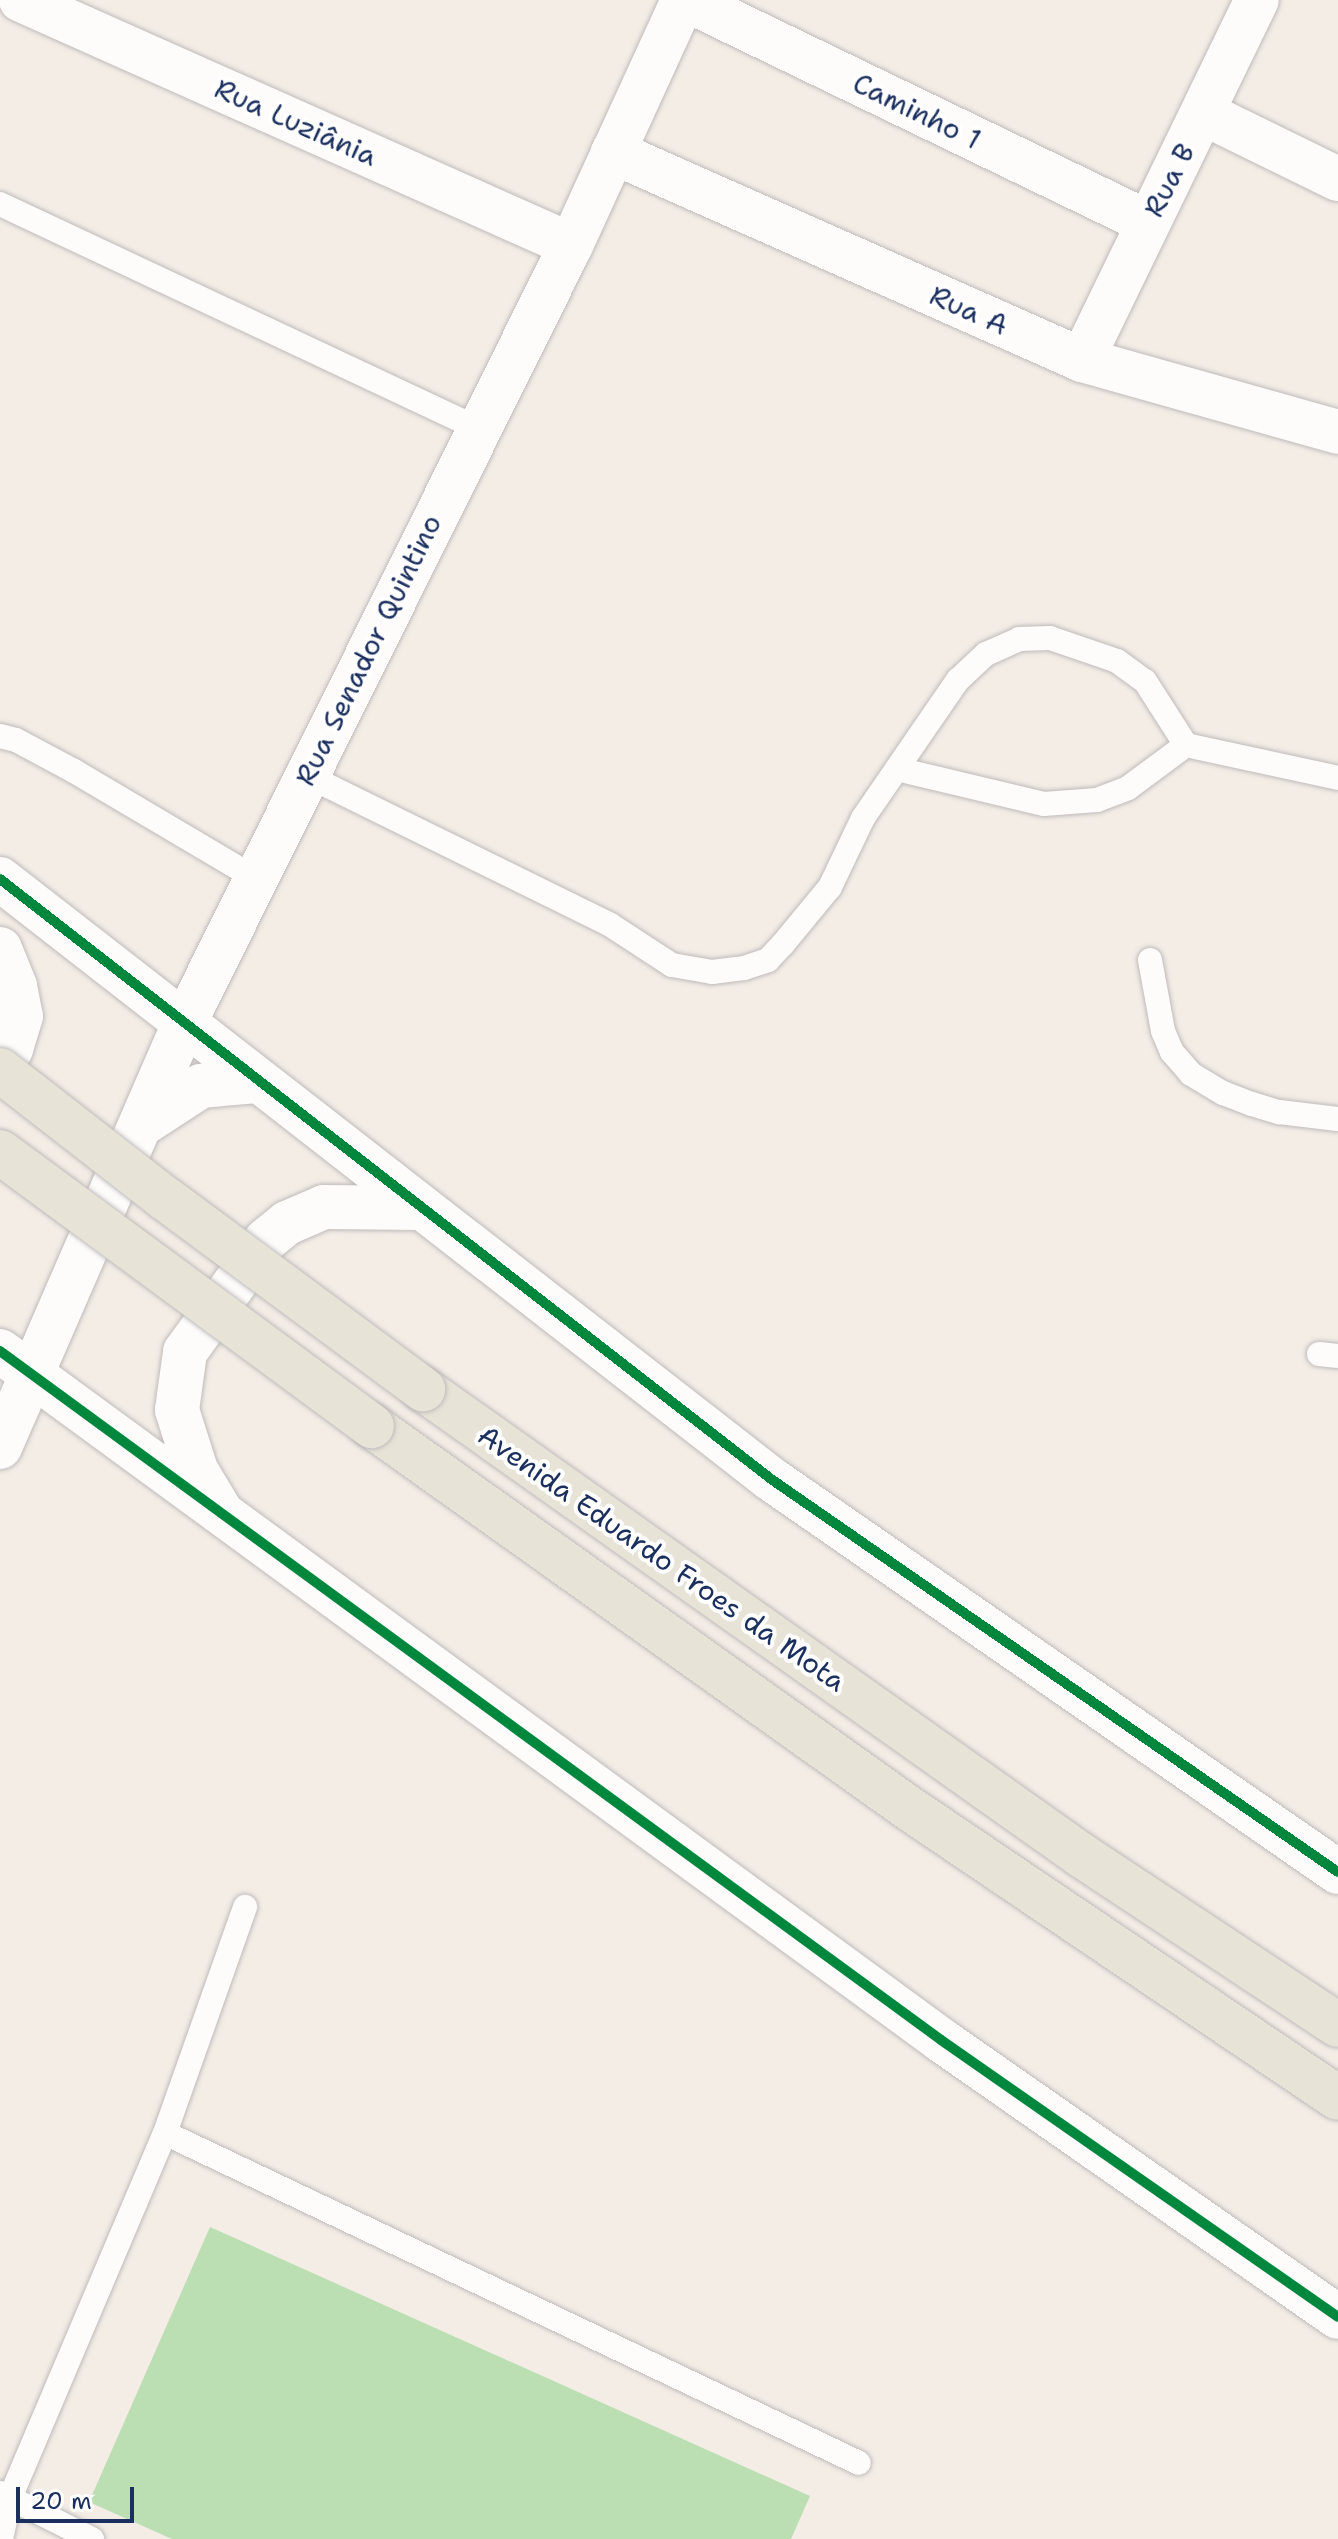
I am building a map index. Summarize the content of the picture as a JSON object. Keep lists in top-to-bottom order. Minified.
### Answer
{"streets":{"highway":["Avenida Eduardo Froes da Mota"],"street":["Caminho 1","Rua Luziânia","Rua B","Rua A","Rua Senador Quintino"]},"crossings":[["Caminho 1","Rua B"],["Caminho 1","Rua Senador Quintino"],["Rua Luziânia","Rua Senador Quintino"],["Rua B","Rua A"],["Rua A","Rua Senador Quintino"]],"scale_bar":"20 m"}
